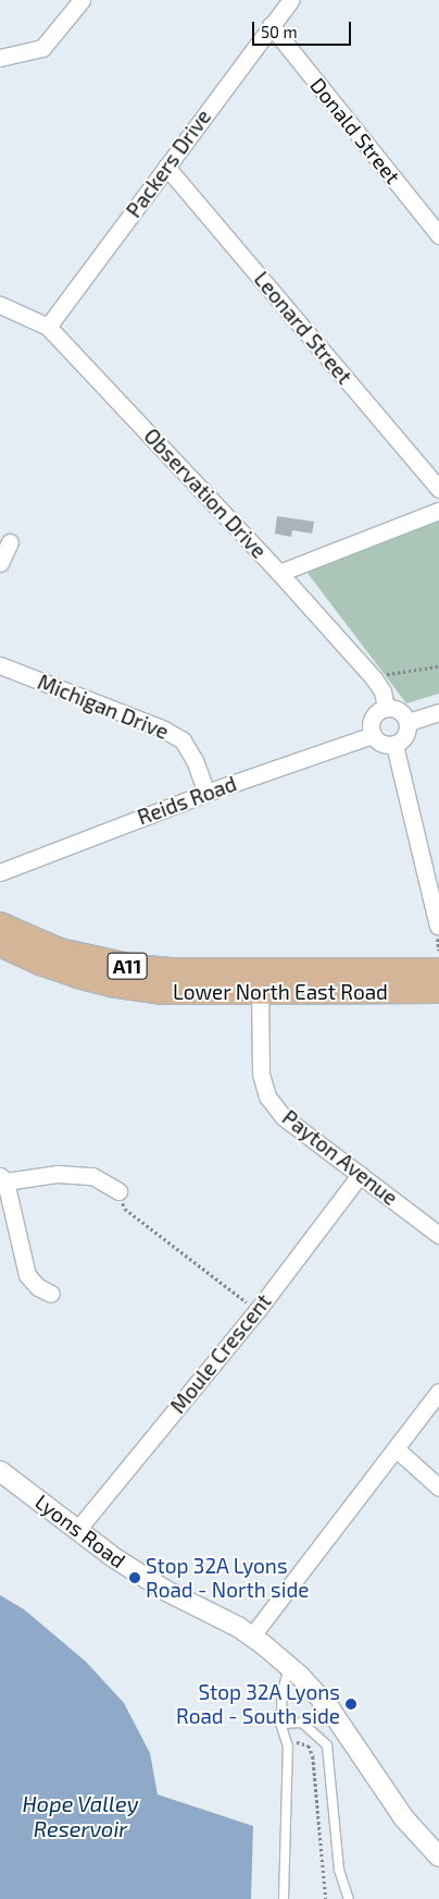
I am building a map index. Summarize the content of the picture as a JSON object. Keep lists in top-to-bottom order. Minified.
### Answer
{"streets":{"main road":["A11","Lower North East Road"],"street":["Donald Street","Packers Drive","Leonard Street","Observation Drive","Michigan Drive","Reids Road","Payton Avenue","Moule Crescent","Lyons Road"]},"crossings":[["Donald Street","Packers Drive"],["Packers Drive","Leonard Street"],["Packers Drive","Observation Drive"],["Observation Drive","Reids Road"],["Michigan Drive","Reids Road"],["Lower North East Road","Payton Avenue"],["Payton Avenue","Moule Crescent"],["Moule Crescent","Lyons Road"]],"water":["Hope Valley Reservoir"],"places":["Stop 32A Lyons Road - North side","Stop 32A Lyons Road - South side"],"scale_bar":"50 m"}
